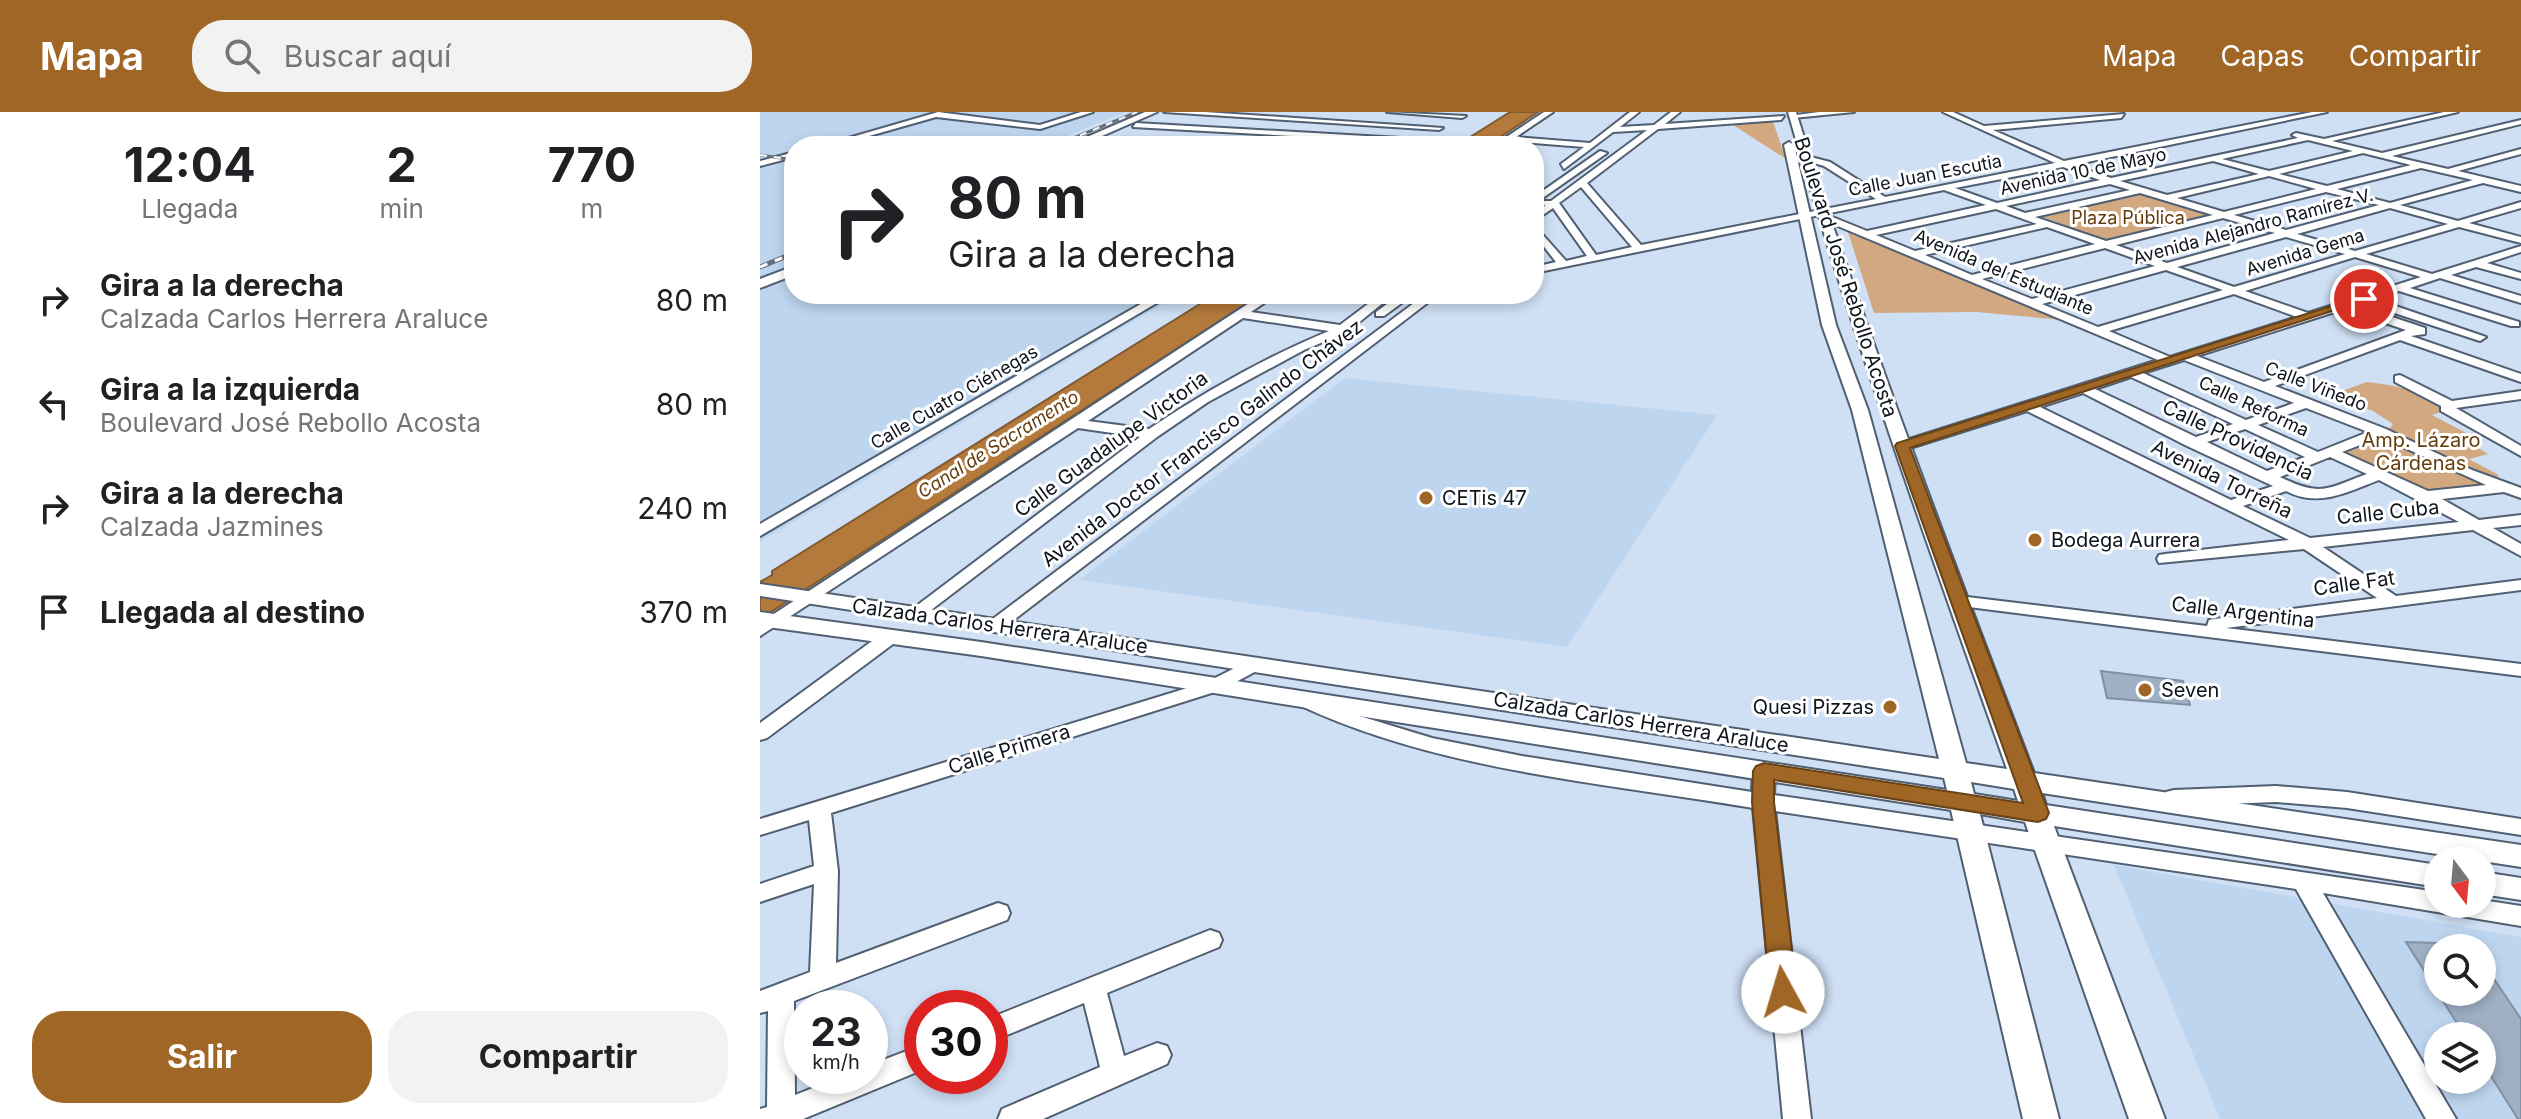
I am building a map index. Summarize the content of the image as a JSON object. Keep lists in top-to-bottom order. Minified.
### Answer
{"streets":{"main road":["Boulevard José Rebollo Acosta","Calzada Carlos Herrera Araluce"],"street":["Avenida 10 de Mayo","Calle Juan Escutia","Avenida Alejandro Ramírez V.","Avenida Gema","Avenida del Estudiante","Calle Viñedo","Calle Cuatro Ciénegas","Calle Reforma","Calle Providencia","Avenida Doctor Francisco Galindo Chávez","Calle Guadalupe Victoria","Avenida Torreña","Calle Cuba","Calle Fat","Calle Argentina","Calle Primera"]},"crossings":[["Avenida 10 de Mayo","Avenida del Estudiante"],["Calle Juan Escutia","Avenida del Estudiante"],["Calle Juan Escutia","Boulevard José Rebollo Acosta"],["Avenida Alejandro Ramírez V.","Avenida del Estudiante"],["Avenida Gema","Avenida del Estudiante"],["Avenida del Estudiante","Boulevard José Rebollo Acosta"],["Boulevard José Rebollo Acosta","Calle Argentina"],["Boulevard José Rebollo Acosta","Calzada Carlos Herrera Araluce"],["Calle Reforma","Calle Providencia"],["Calle Reforma","Calle Cuba"],["Avenida Doctor Francisco Galindo Chávez","Calle Guadalupe Victoria"],["Avenida Doctor Francisco Galindo Chávez","Calzada Carlos Herrera Araluce"],["Calle Guadalupe Victoria","Calzada Carlos Herrera Araluce"],["Avenida Torreña","Calle Cuba"],["Avenida Torreña","Calle Fat"],["Calle Fat","Calle Argentina"],["Calzada Carlos Herrera Araluce","Calle Primera"]],"water":["Canal de Sacramento"],"parks":["Plaza Pública","Amp. Lázaro Cárdenas"],"places":["CETis 47","Bodega Aurrera","Seven","Quesi Pizzas"],"north":"bottom","page":{"header":"Mapa","search":"Buscar aquí","nav":["Mapa","Capas","Compartir"],"eta":["12:04","Llegada","2","min","770","m"],"turn":["80 m","Gira a la derecha"],"list":[{"name":"Gira a la derecha","note":"Calzada Carlos Herrera Araluce","value":"80 m"},{"name":"Gira a la izquierda","note":"Boulevard José Rebollo Acosta","value":"80 m"},{"name":"Gira a la derecha","note":"Calzada Jazmines","value":"240 m"},{"name":"Llegada al destino","value":"370 m"}],"speed":"23 km/h","limit":"30","buttons":["Salir","Compartir"]}}
